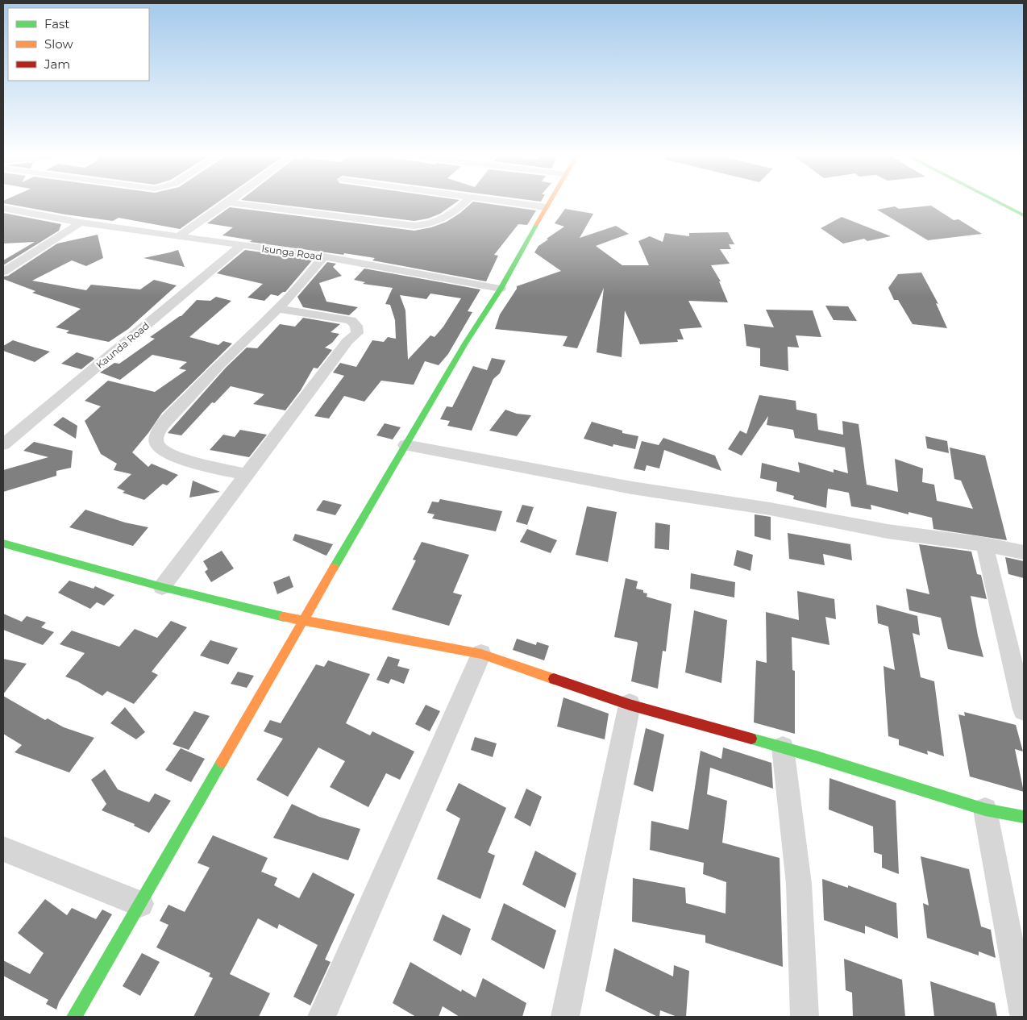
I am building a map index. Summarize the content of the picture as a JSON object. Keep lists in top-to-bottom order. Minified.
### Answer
{"streets":{"street":["Isunga Road","Kaunda Road"]},"crossings":[["Isunga Road","Kaunda Road"]],"legend":["Fast","Slow","Jam"]}
